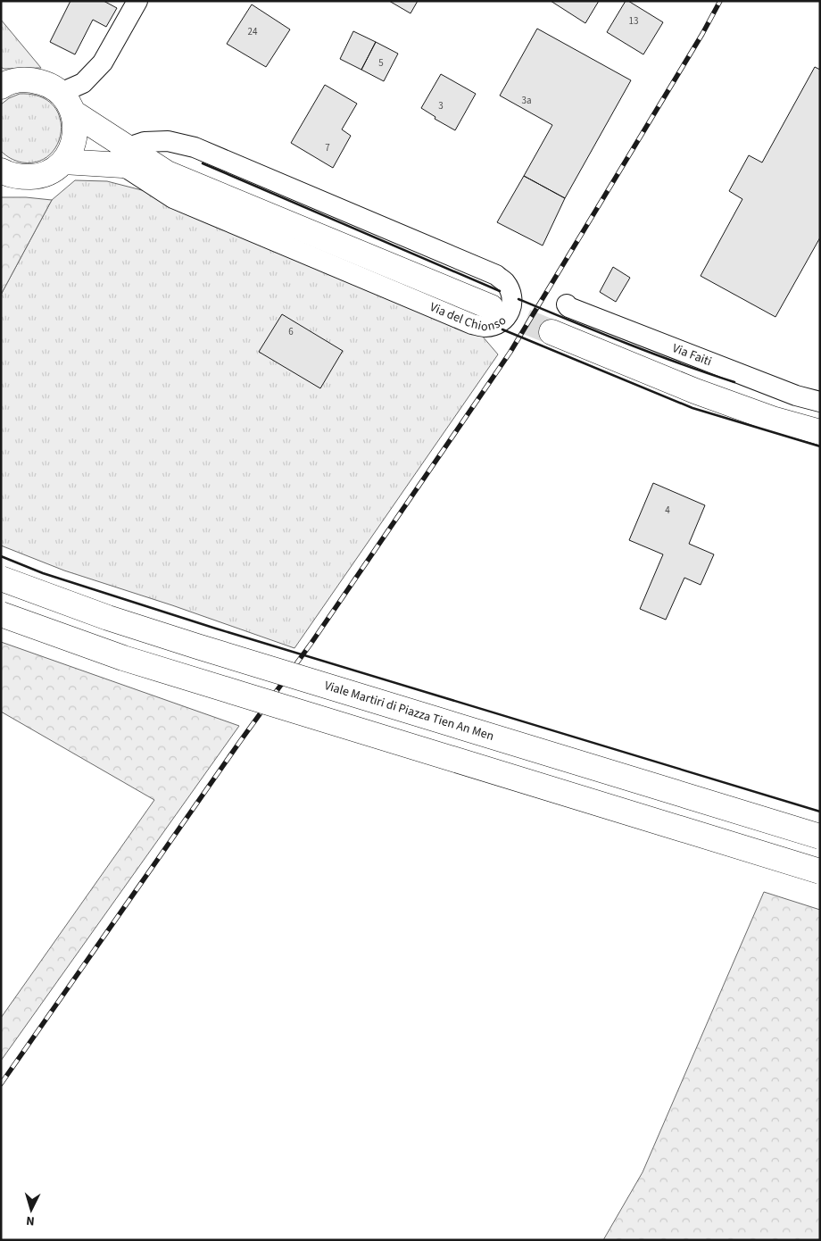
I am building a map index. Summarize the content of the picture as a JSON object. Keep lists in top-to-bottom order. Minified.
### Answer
{"streets":{"main road":["Via del Chionso","Viale Martiri di Piazza Tien An Men"],"street":["Via Faiti"]},"house_numbers":["13","24","5","3a","3","7","6","4"],"north":"bottom"}
